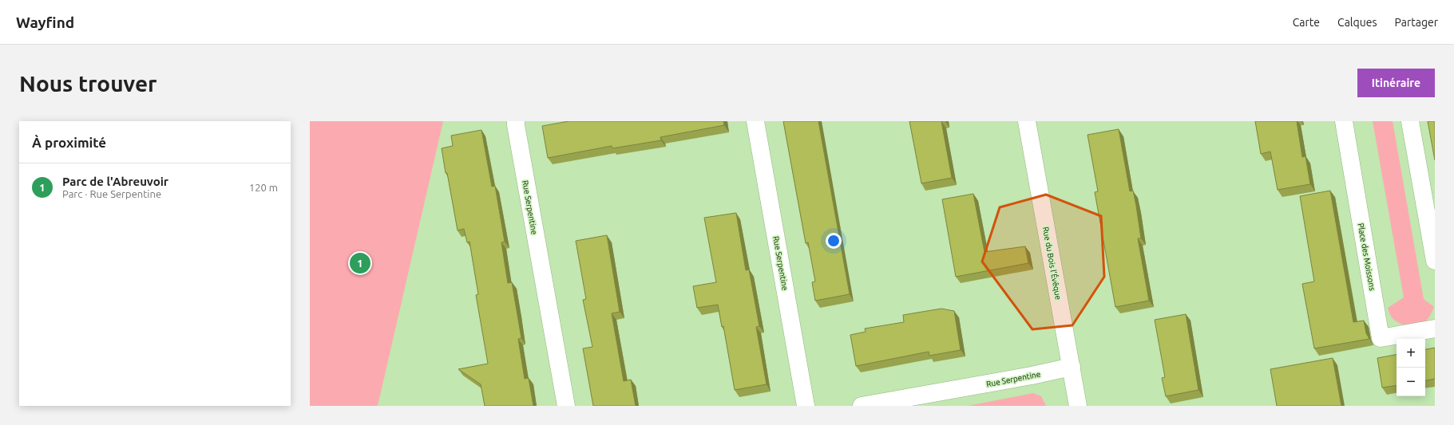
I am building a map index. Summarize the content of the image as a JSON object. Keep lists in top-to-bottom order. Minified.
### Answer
{"streets":{"street":["Rue Serpentine","Place des Moissons","Rue du Bois l'Évêque"]},"crossings":[["Rue Serpentine","Rue du Bois l'Évêque"]],"page":{"header":"Wayfind","nav":["Carte","Calques","Partager"],"buttons":"Itinéraire","title":"Nous trouver","heading":"À proximité","list":[{"mark":"1","name":"Parc de l'Abreuvoir","note":"Parc · Rue Serpentine","value":"120 m"}],"pins":"1","map_buttons":["+","−"]}}
